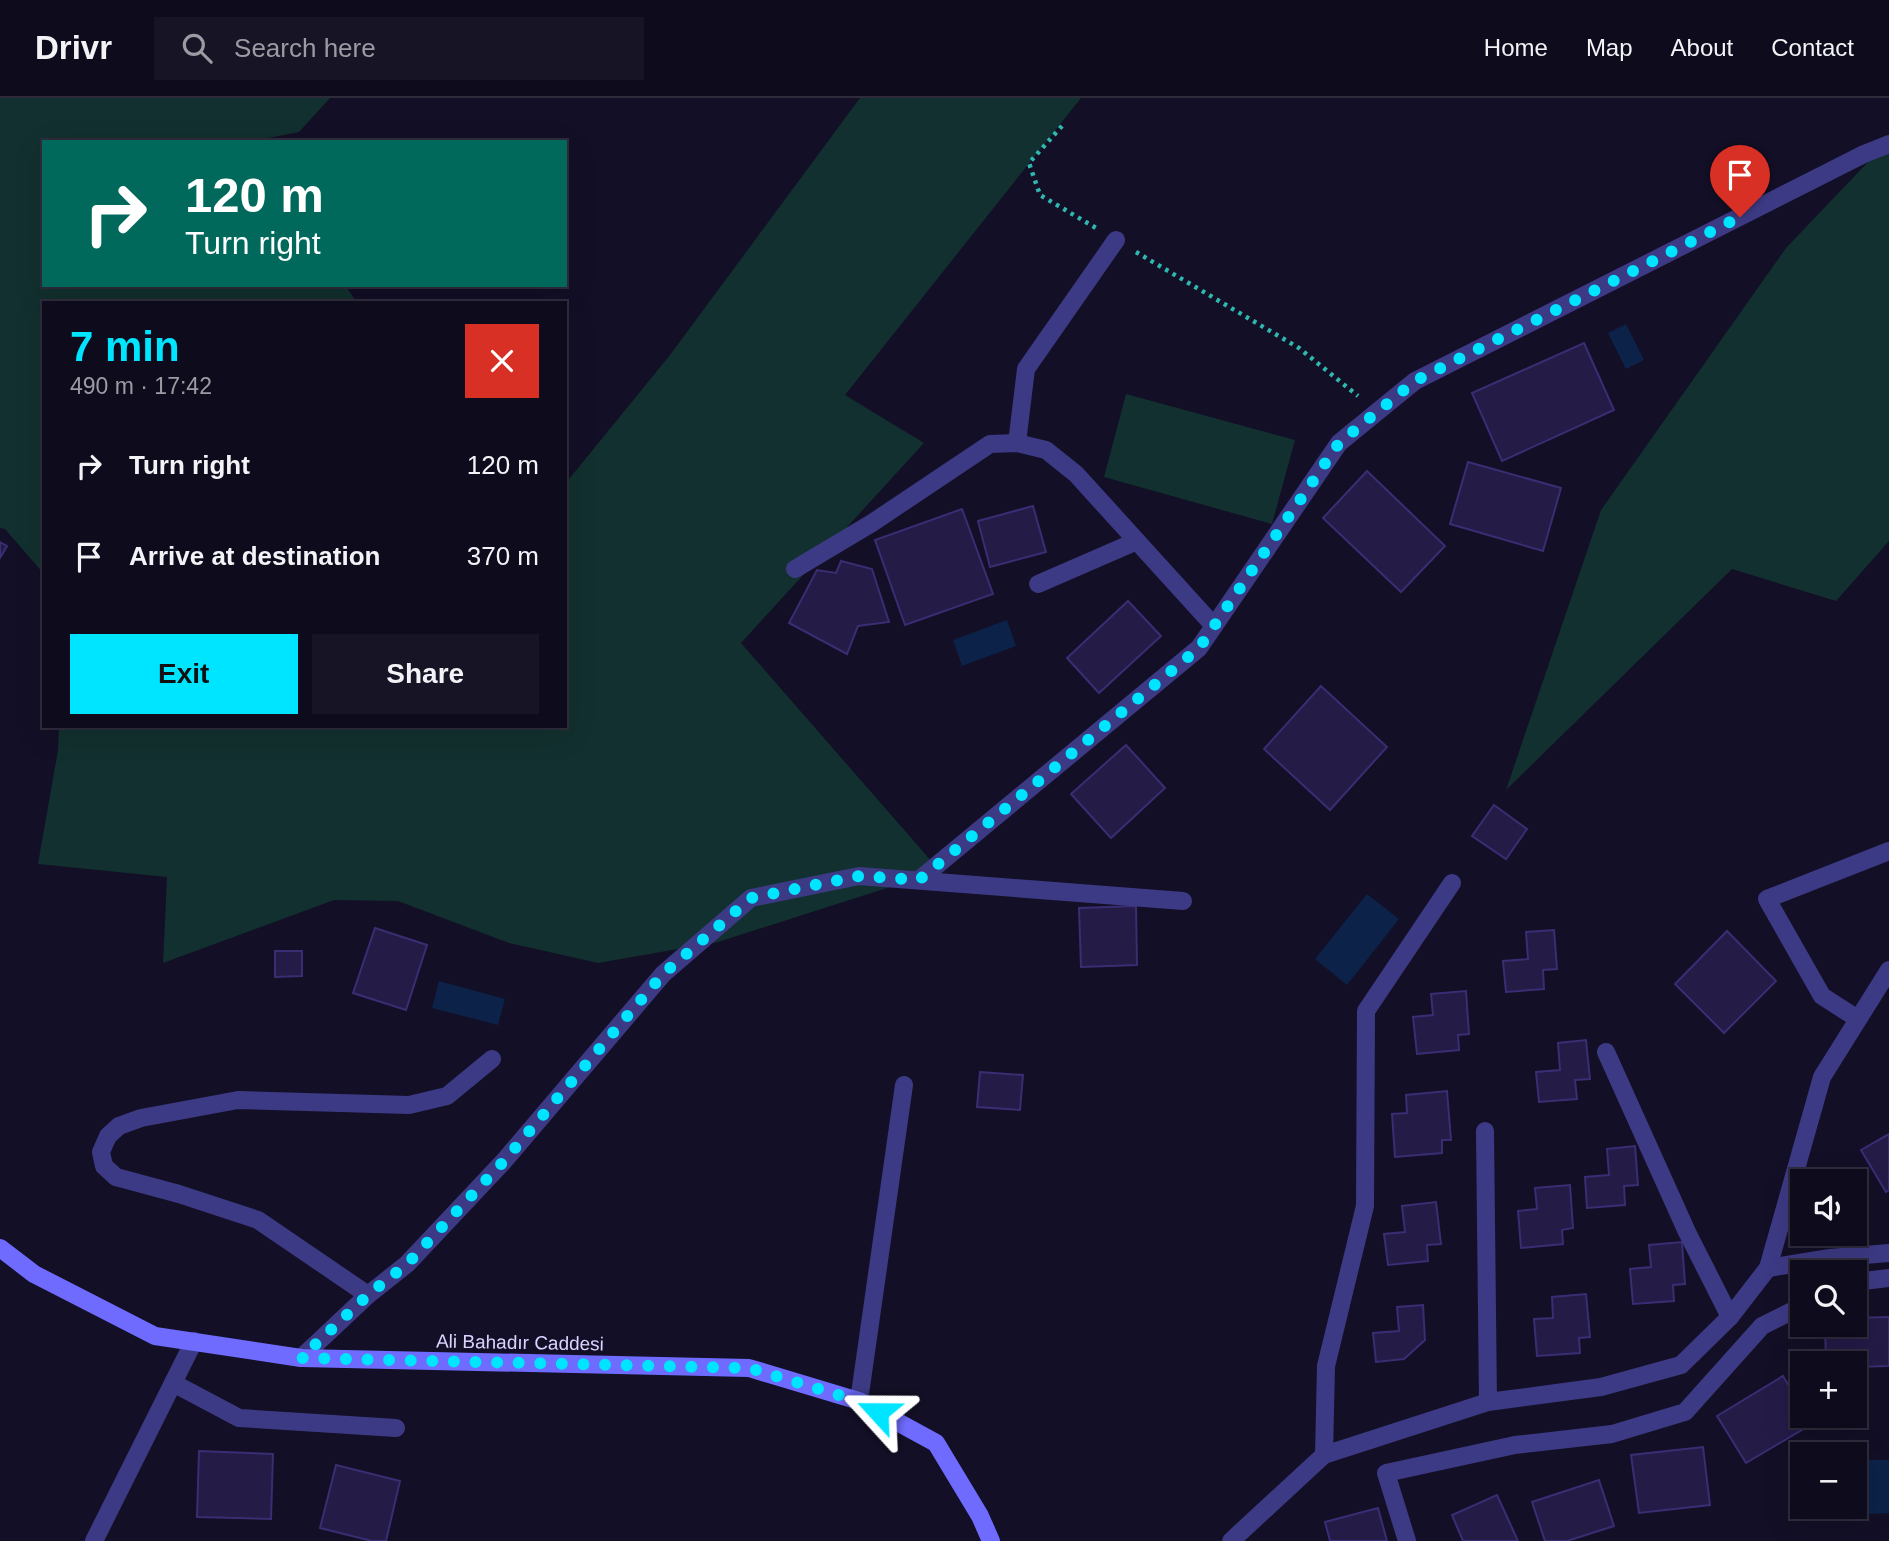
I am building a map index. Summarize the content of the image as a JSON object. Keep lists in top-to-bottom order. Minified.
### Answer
{"streets":{"main road":["Ali Bahadır Caddesi"]},"page":{"header":"Drivr","search":"Search here","nav":["Home","Map","About","Contact"],"turn":["120 m","Turn right"],"heading":["7 min","490 m · 17:42"],"list":[{"name":"Turn right","value":"120 m"},{"name":"Arrive at destination","value":"370 m"}],"buttons":["Exit","Share"],"map_buttons":["+","−"]}}
